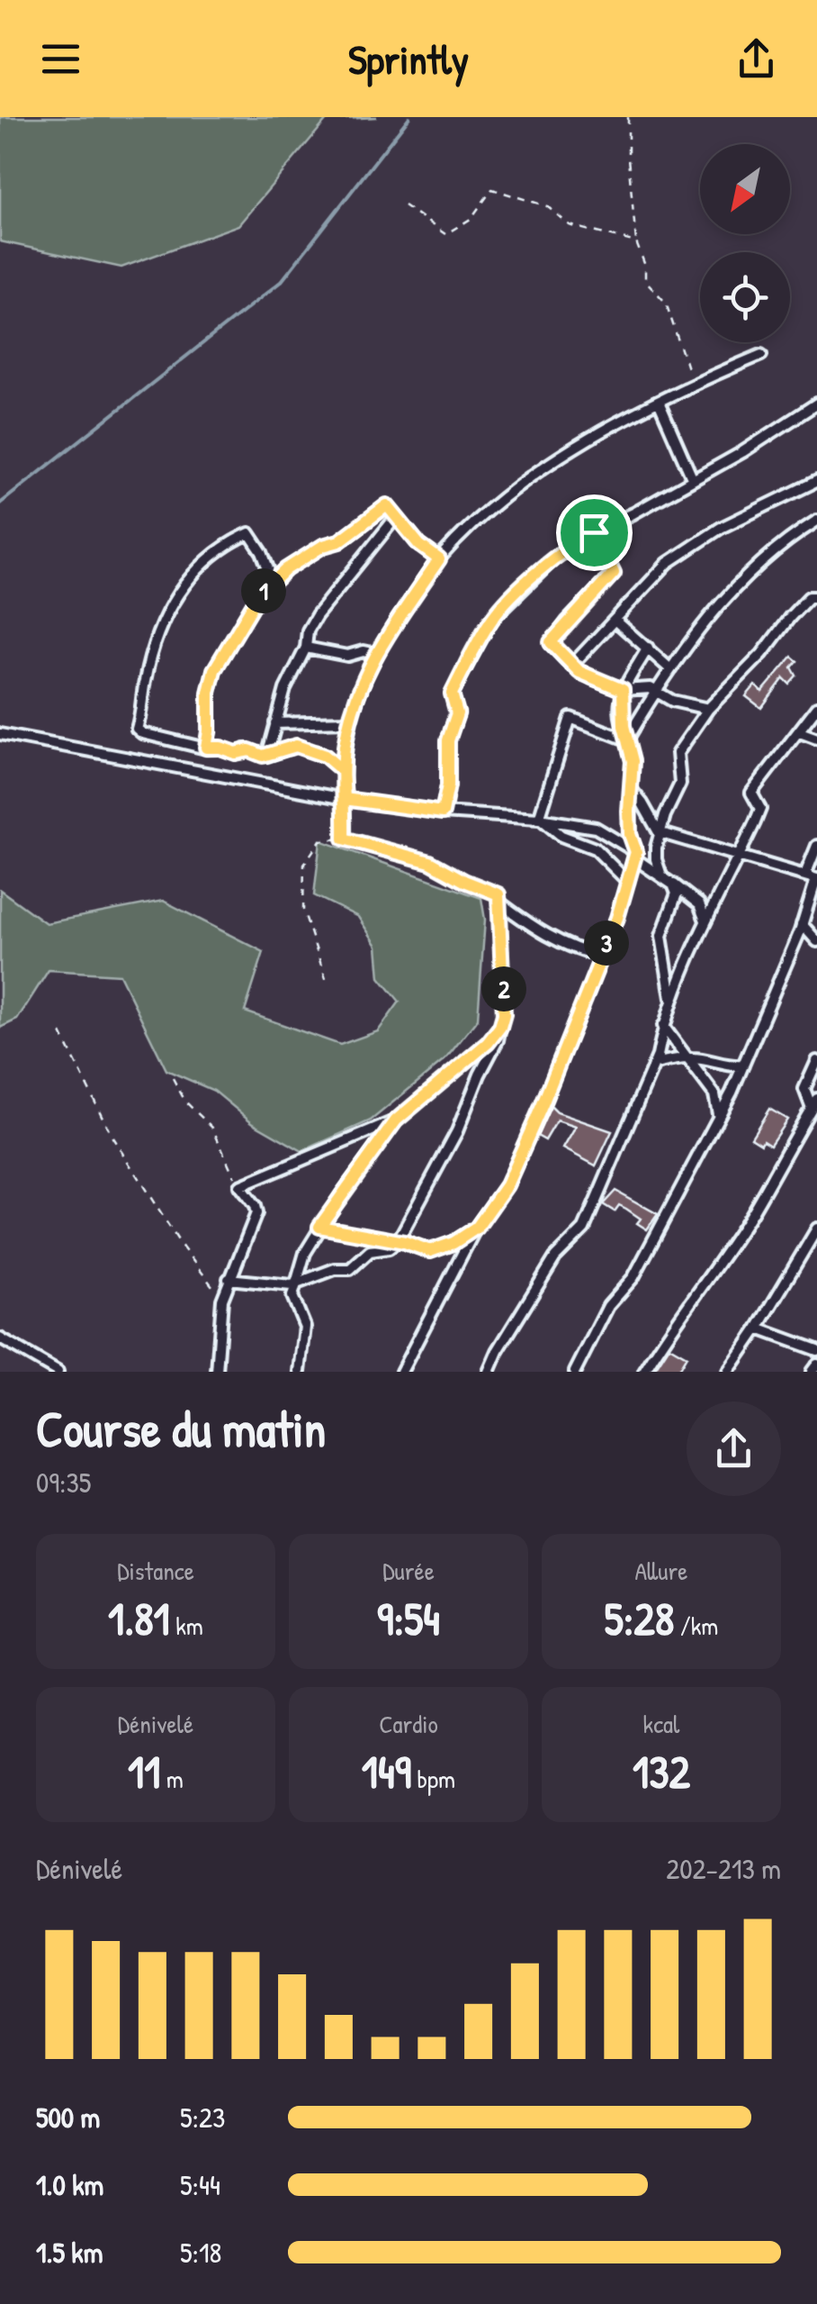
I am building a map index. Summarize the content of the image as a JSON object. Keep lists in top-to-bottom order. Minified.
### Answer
{"north":"bottom left","page":{"header":"Sprintly","pins":["1","3","2"],"heading":["Course du matin","09:35"],"stats":[["Distance","1.81 km"],["Durée","9:54"],["Allure","5:28 /km"],["Dénivelé","11 m"],["Cardio","149 bpm"],["kcal","132"]],"chart":["Dénivelé","202–213 m"],"list":[{"name":"500 m","note":"5:23"},{"name":"1.0 km","note":"5:44"},{"name":"1.5 km","note":"5:18"}]}}
